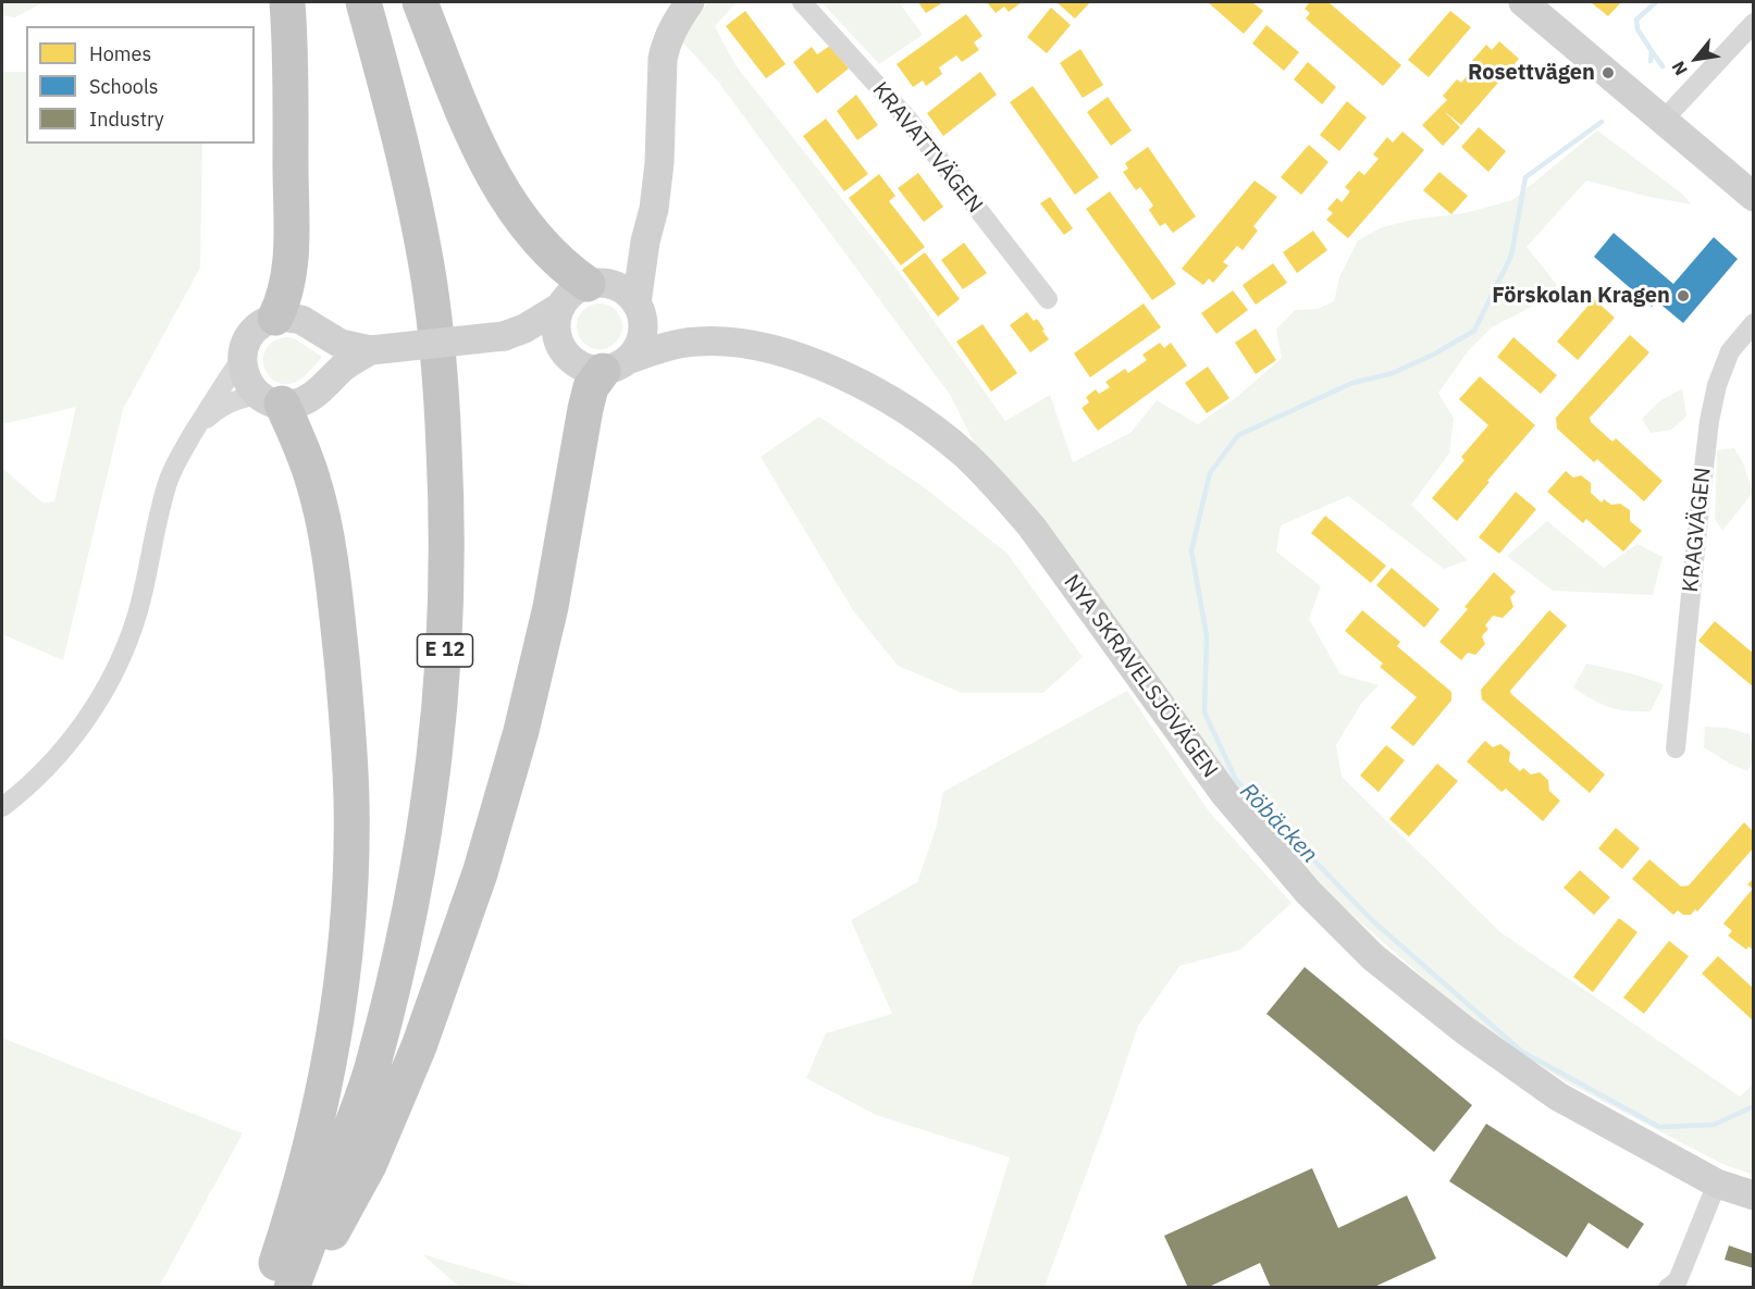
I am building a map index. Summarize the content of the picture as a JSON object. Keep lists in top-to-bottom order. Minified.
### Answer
{"streets":{"highway":["E 12"],"main road":["NYA SKRAVELSJÖVÄGEN"],"street":["KRAVATTVÄGEN","KRAGVÄGEN"]},"water":["Röbäcken"],"places":["Rosettvägen","Förskolan Kragen"],"legend":["Homes","Schools","Industry"],"north":"bottom left"}
